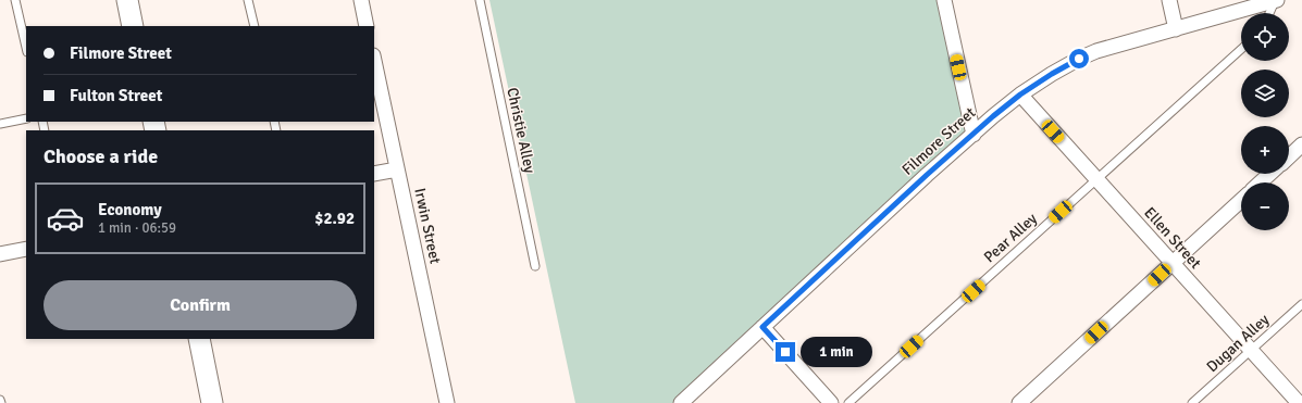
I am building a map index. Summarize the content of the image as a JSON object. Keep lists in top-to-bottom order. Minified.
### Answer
{"streets":{"street":["Filmore Street","Irwin Street","Ellen Street"],"lane":["Christie Alley","Pear Alley","Dugan Alley"]},"crossings":[["Filmore Street","Ellen Street"],["Pear Alley","Ellen Street"],["Ellen Street","Dugan Alley"]],"page":{"map_buttons":["+","−"],"banner":["Filmore Street","Fulton Street"],"heading":"Choose a ride","list":[{"name":"Economy","note":"1 min · 06:59","value":"$2.92"}],"buttons":"Confirm","bubble":"1 min"}}
